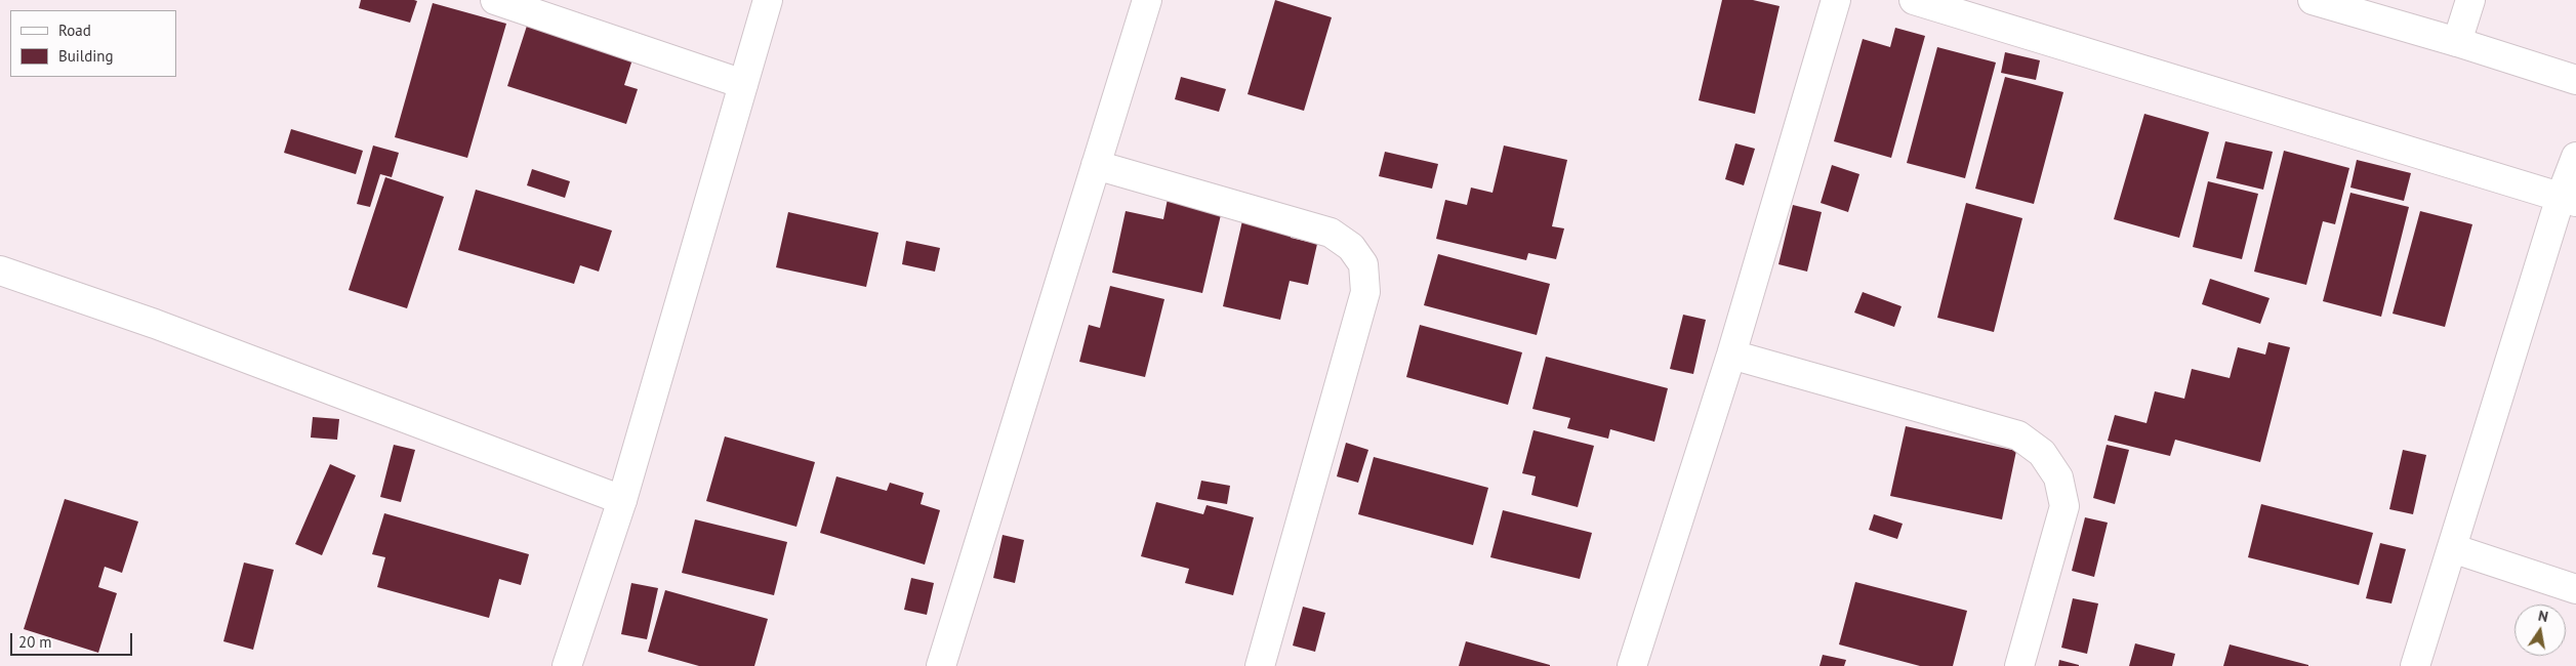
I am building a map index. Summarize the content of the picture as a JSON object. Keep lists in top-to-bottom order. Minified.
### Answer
{"legend":["Road","Building"],"scale_bar":"20 m","north":"top"}
